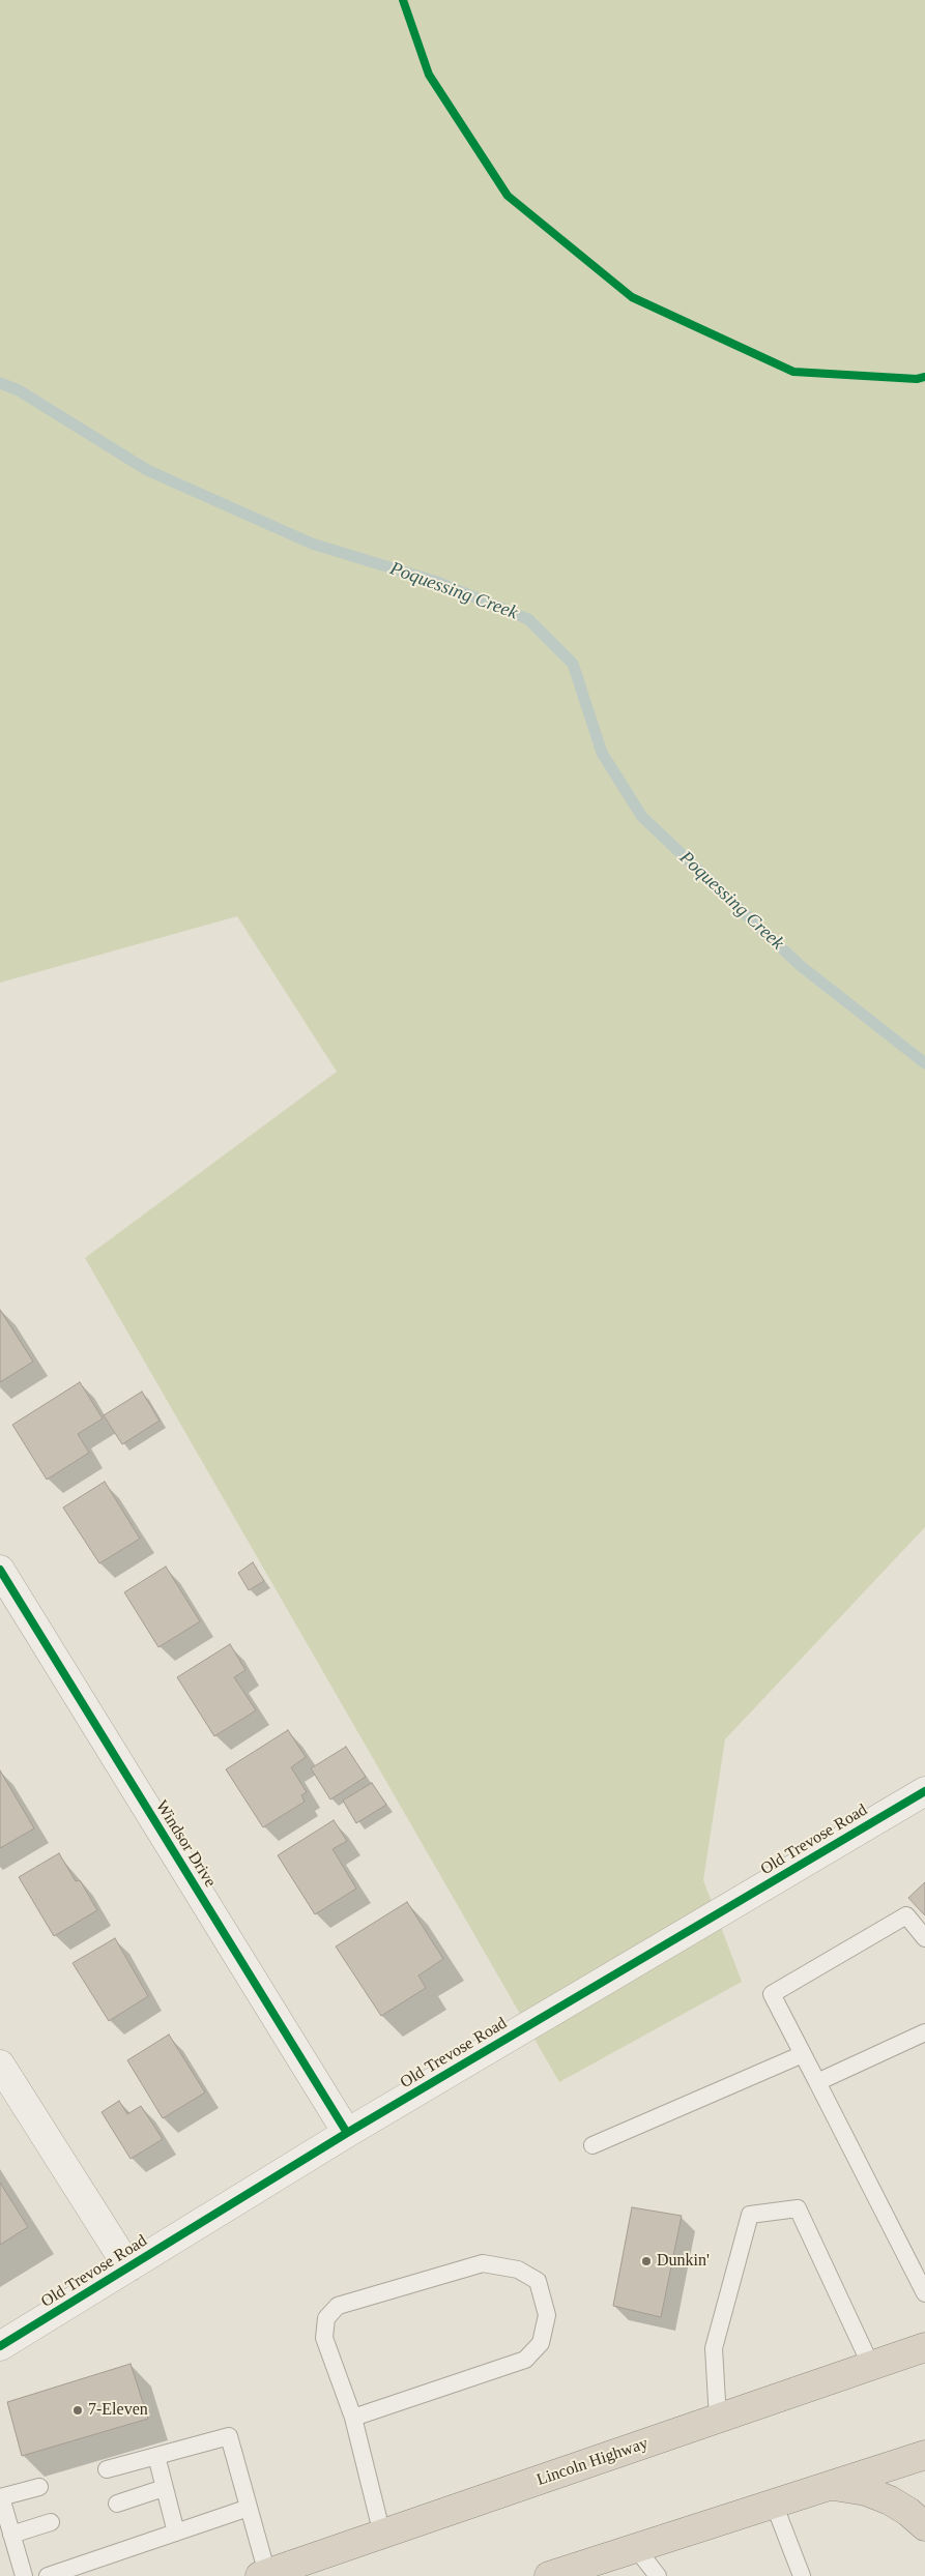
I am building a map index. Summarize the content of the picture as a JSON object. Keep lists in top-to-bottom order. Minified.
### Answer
{"streets":{"highway":["Lincoln Highway"],"street":["Old Trevose Road","Windsor Drive"]},"crossings":[["Old Trevose Road","Windsor Drive"]],"water":["Poquessing Creek"],"places":["Dunkin'","7-Eleven"]}
